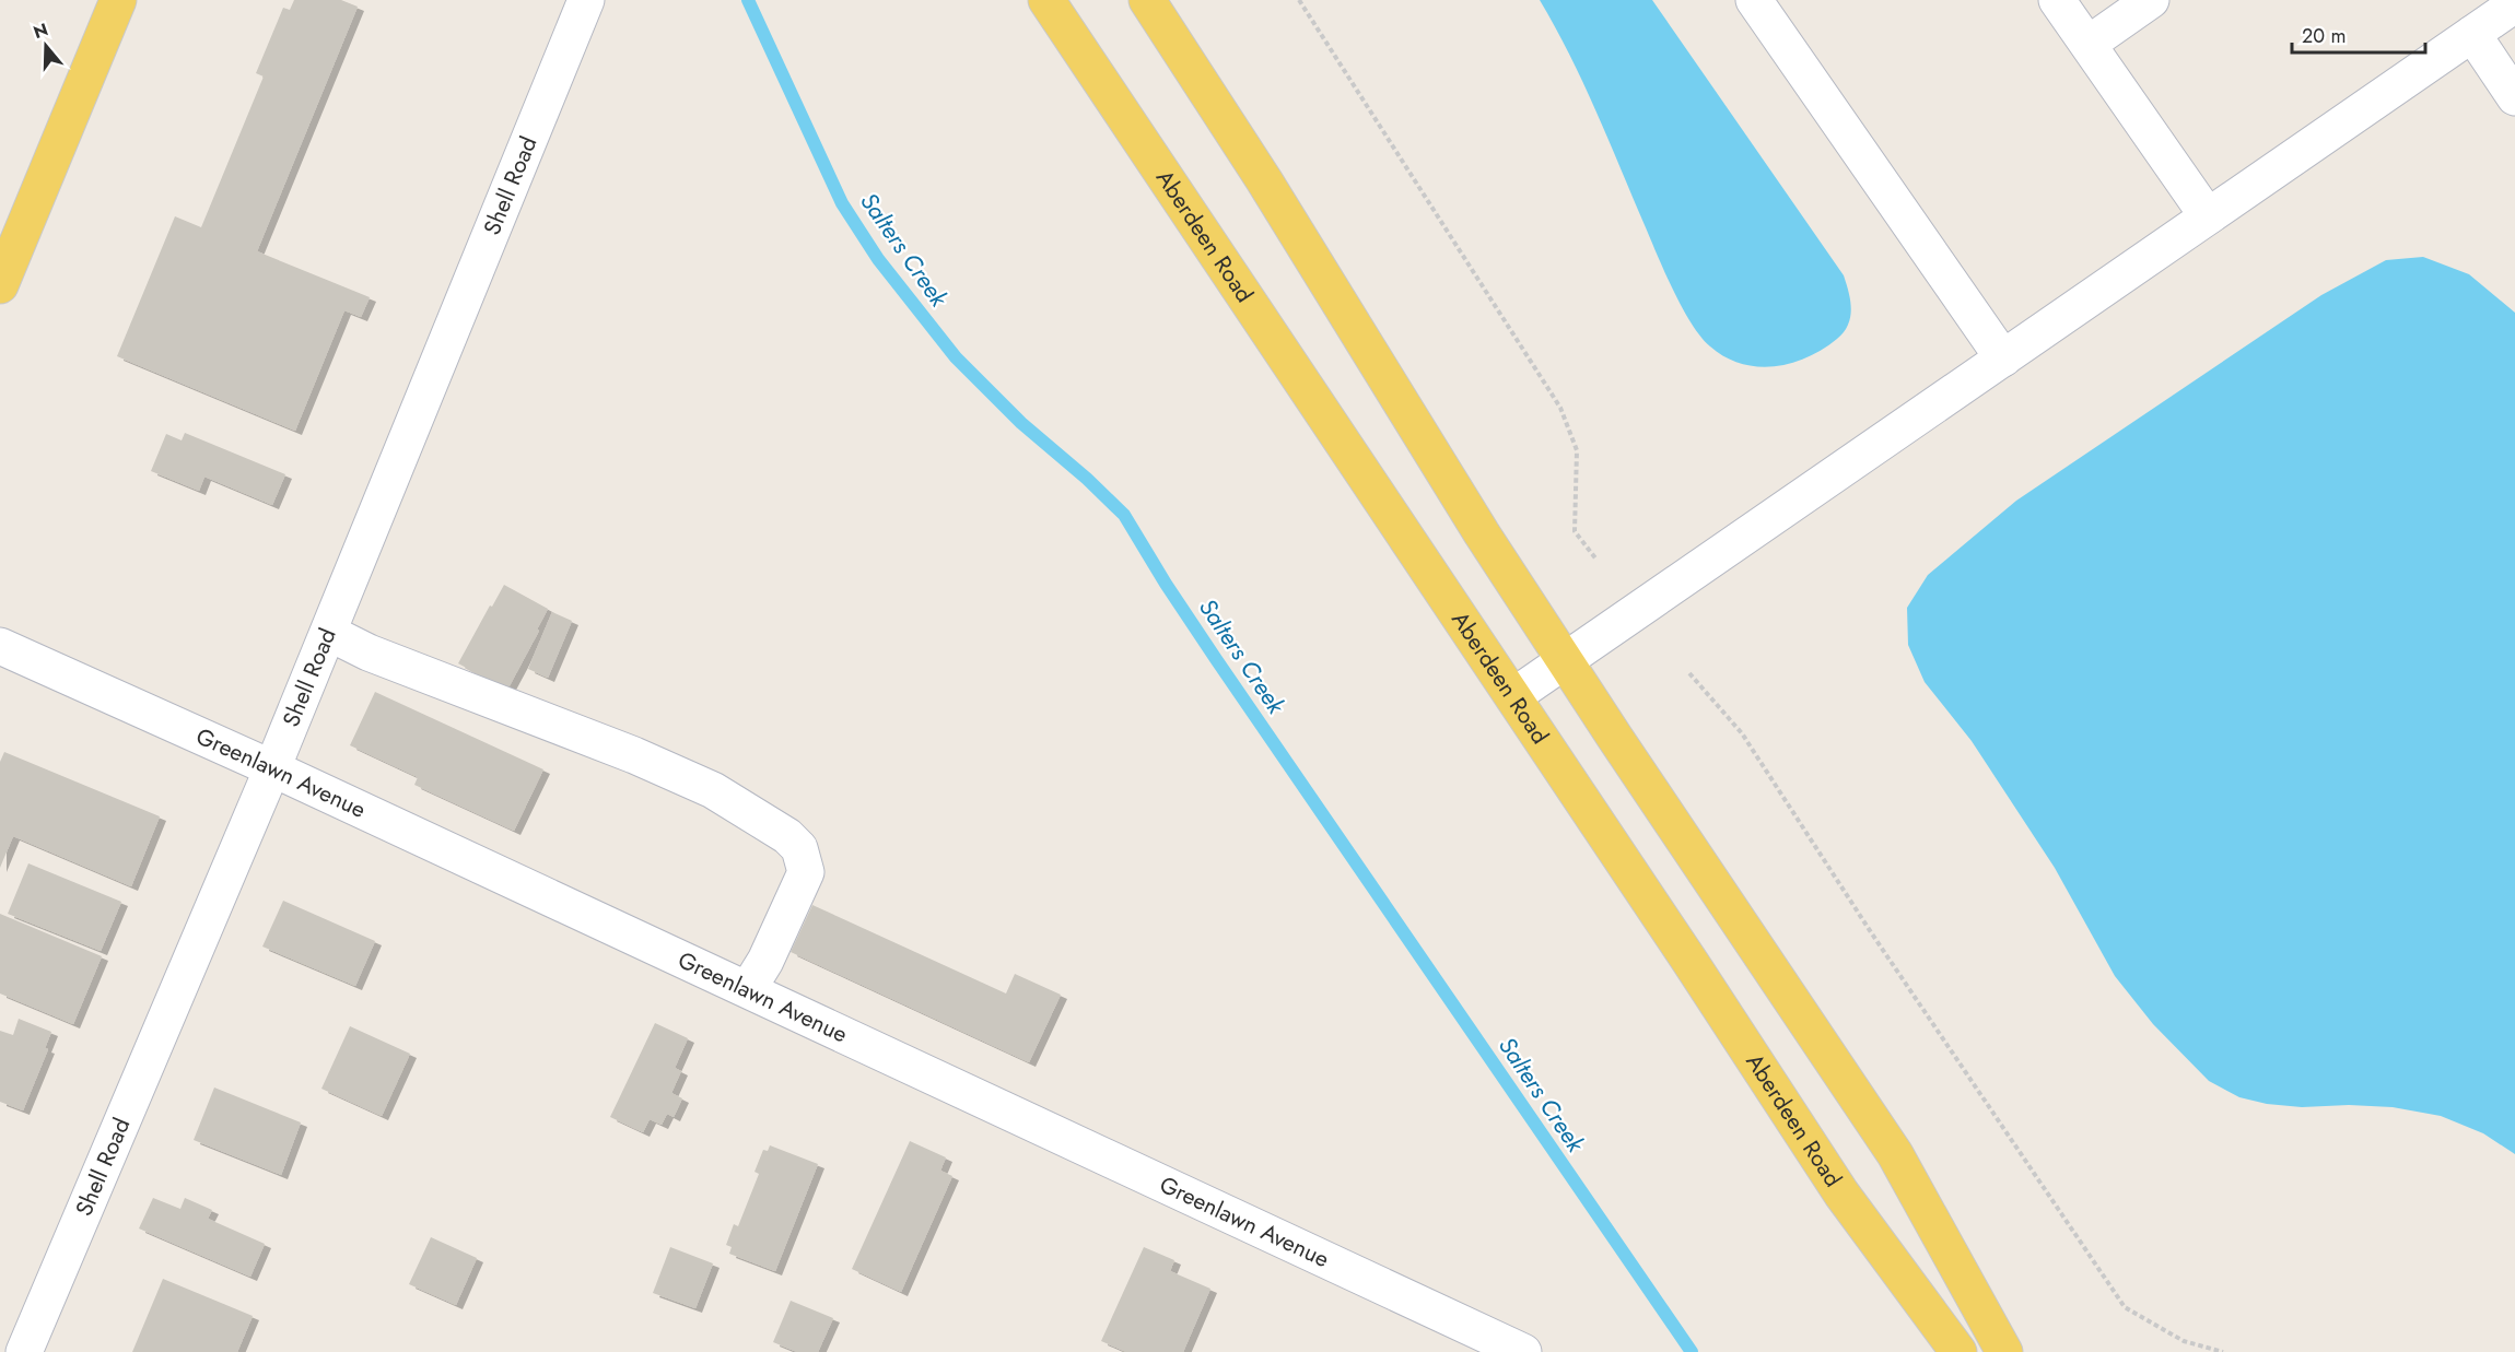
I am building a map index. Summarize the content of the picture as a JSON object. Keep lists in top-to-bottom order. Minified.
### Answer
{"streets":{"main road":["Aberdeen Road"],"street":["Shell Road","Greenlawn Avenue"]},"crossings":[["Shell Road","Greenlawn Avenue"]],"water":["Salters Creek"],"scale_bar":"20 m","north":"top"}
